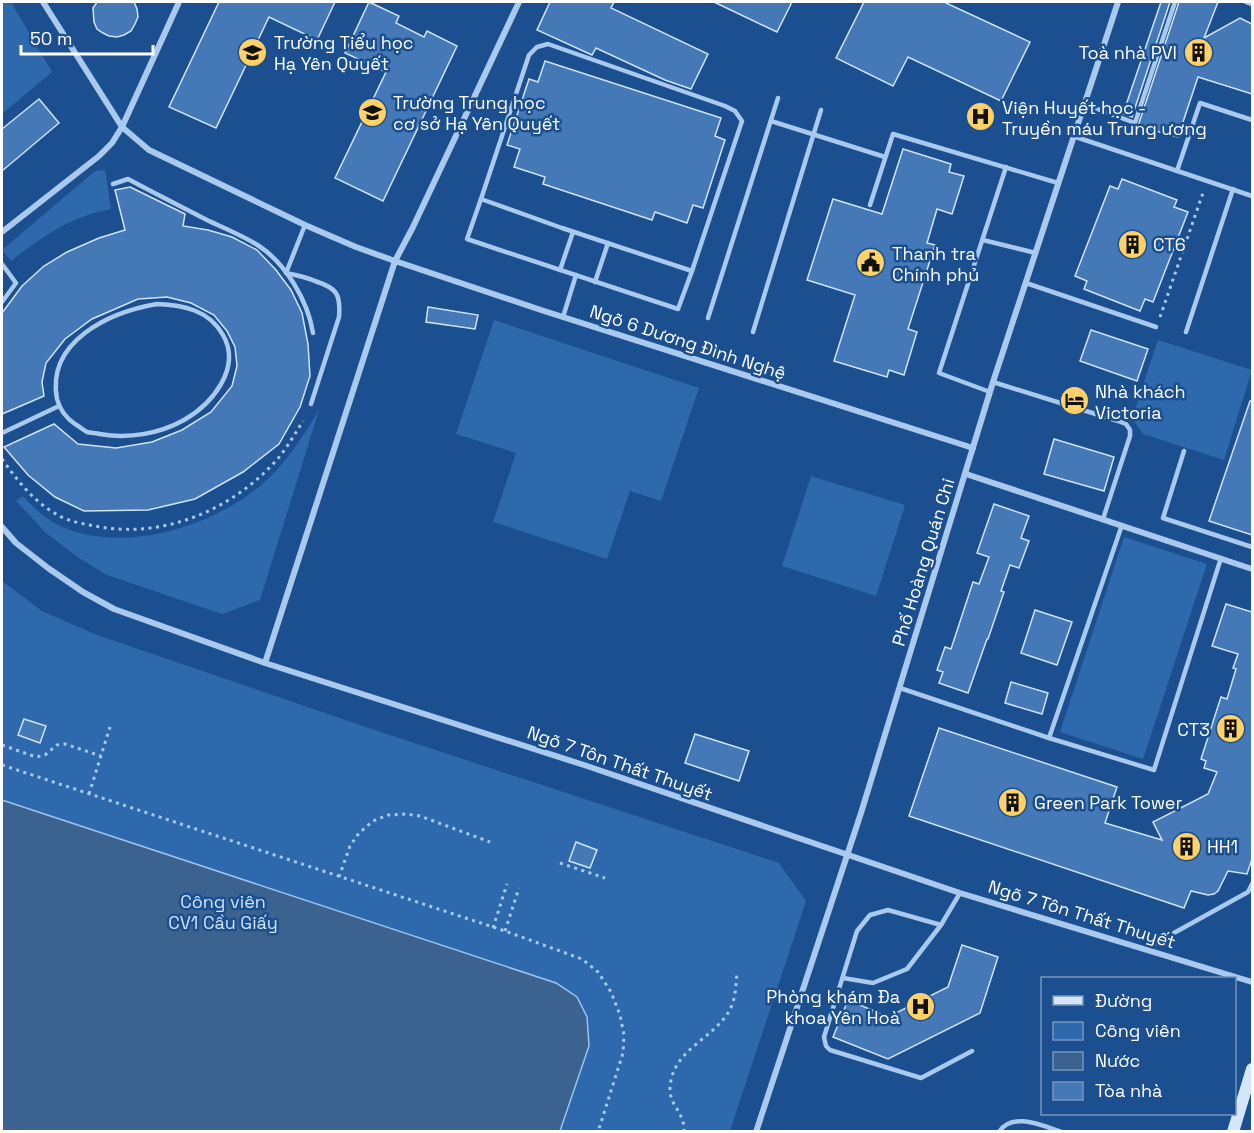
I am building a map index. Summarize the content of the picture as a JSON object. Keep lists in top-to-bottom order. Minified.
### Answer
{"streets":{"street":["Ngõ 6 Dương Đình Nghệ","Phố Hoàng Quán Chi","Ngõ 7 Tôn Thất Thuyết"]},"crossings":[["Ngõ 6 Dương Đình Nghệ","Phố Hoàng Quán Chi"],["Phố Hoàng Quán Chi","Ngõ 7 Tôn Thất Thuyết"]],"parks":["Công viên CV1 Cầu Giấy"],"places":{"school or university":["Trường Tiểu học Hạ Yên Quyết","Trường Trung học cơ sở Hạ Yên Quyết"],"building":["Toà nhà PVI","CT6","CT3","Green Park Tower","HH1"],"hospital":["Viện Huyết học - Truyền máu Trung ương","Phòng khám Đa khoa Yên Hoà"],"public building":["Thanh tra Chính phủ"],"hotel":["Nhà khách Victoria"]},"legend":["Đường","Công viên","Nước","Tòa nhà"],"scale_bar":"50 m"}
